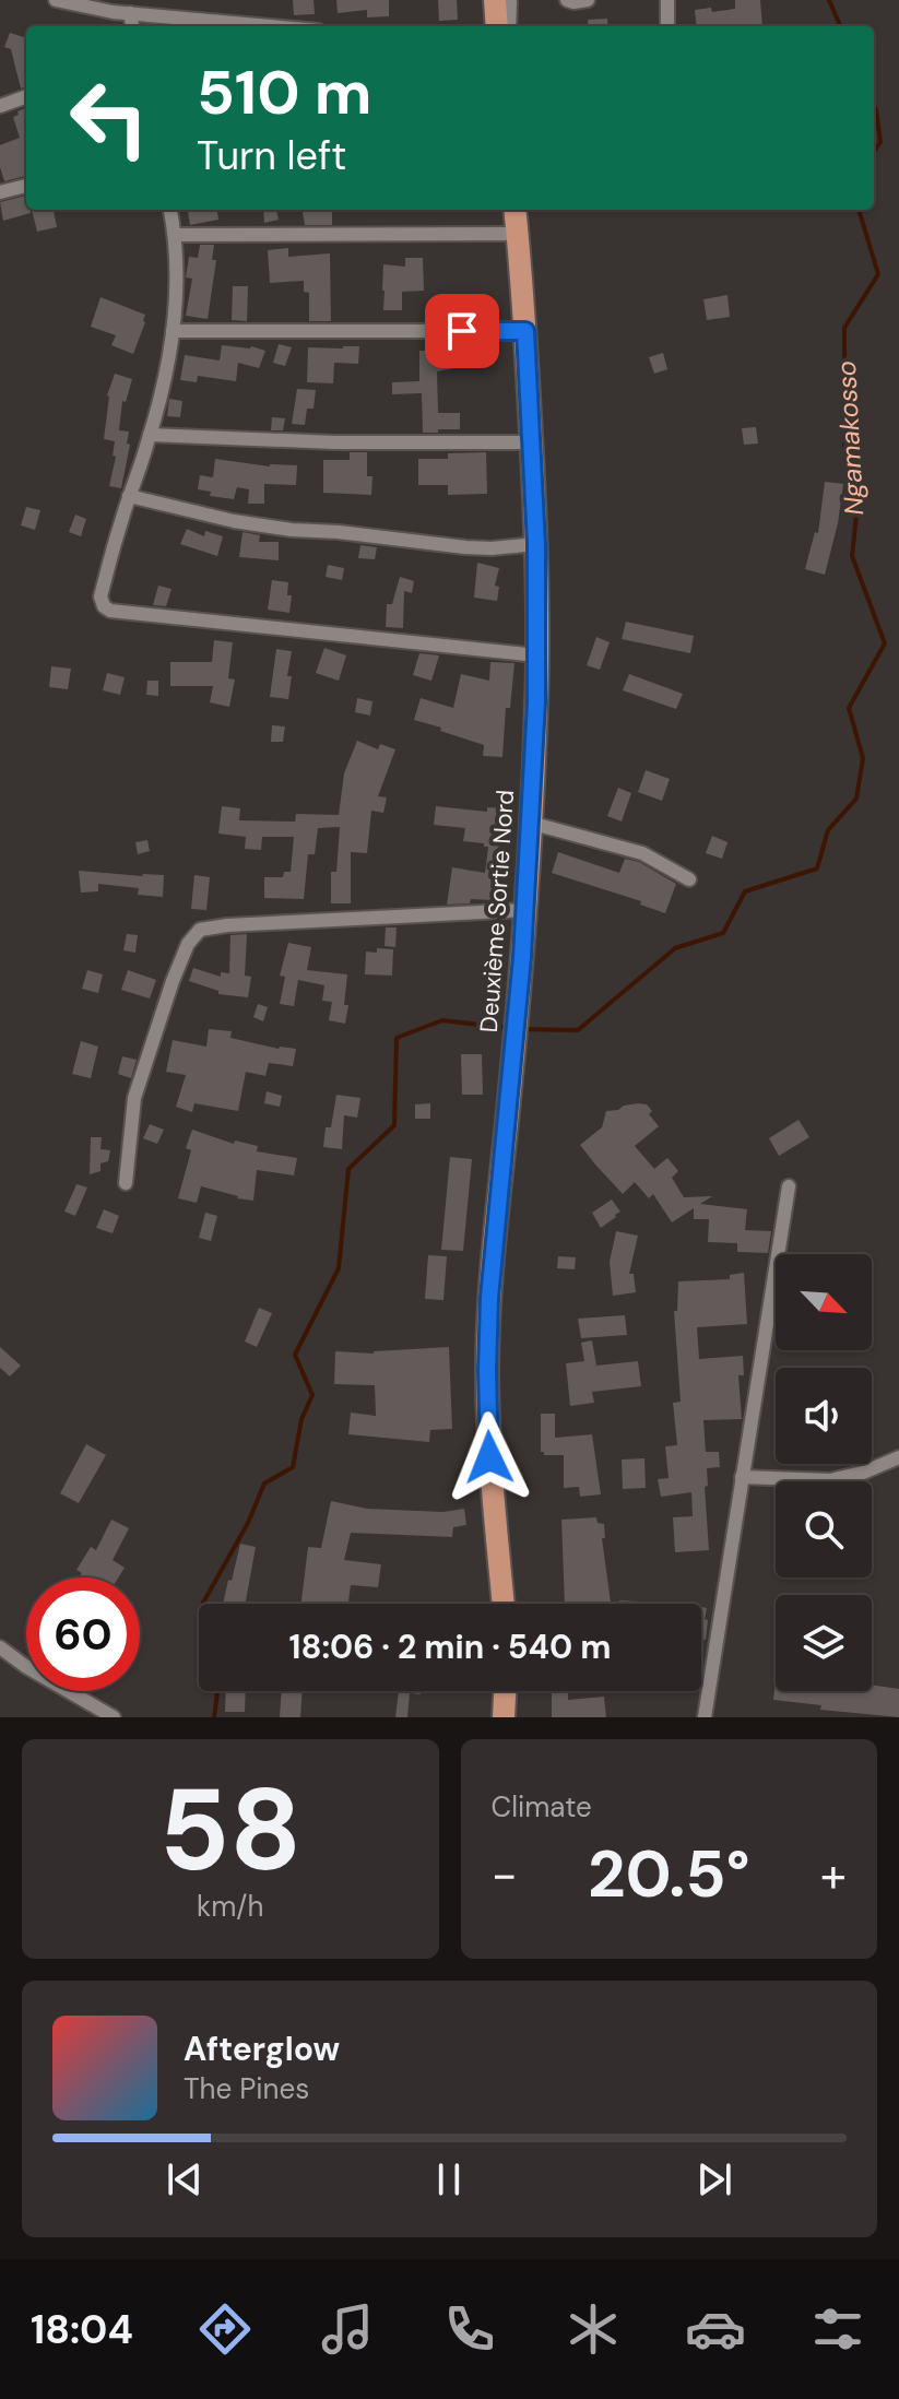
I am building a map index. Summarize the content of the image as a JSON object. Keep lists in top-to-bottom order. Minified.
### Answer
{"streets":{"main road":["Deuxième Sortie Nord"]},"water":["Ngamakosso"],"north":"bottom right","page":{"turn":["510 m","Turn left"],"limit":"60","trip":"18:06 · 2 min · 540 m","tile":[["58","km/h"],"Climate"],"heat":["−","20.5°","+"],"song":["Afterglow","The Pines"],"tabs":"18:04"}}
